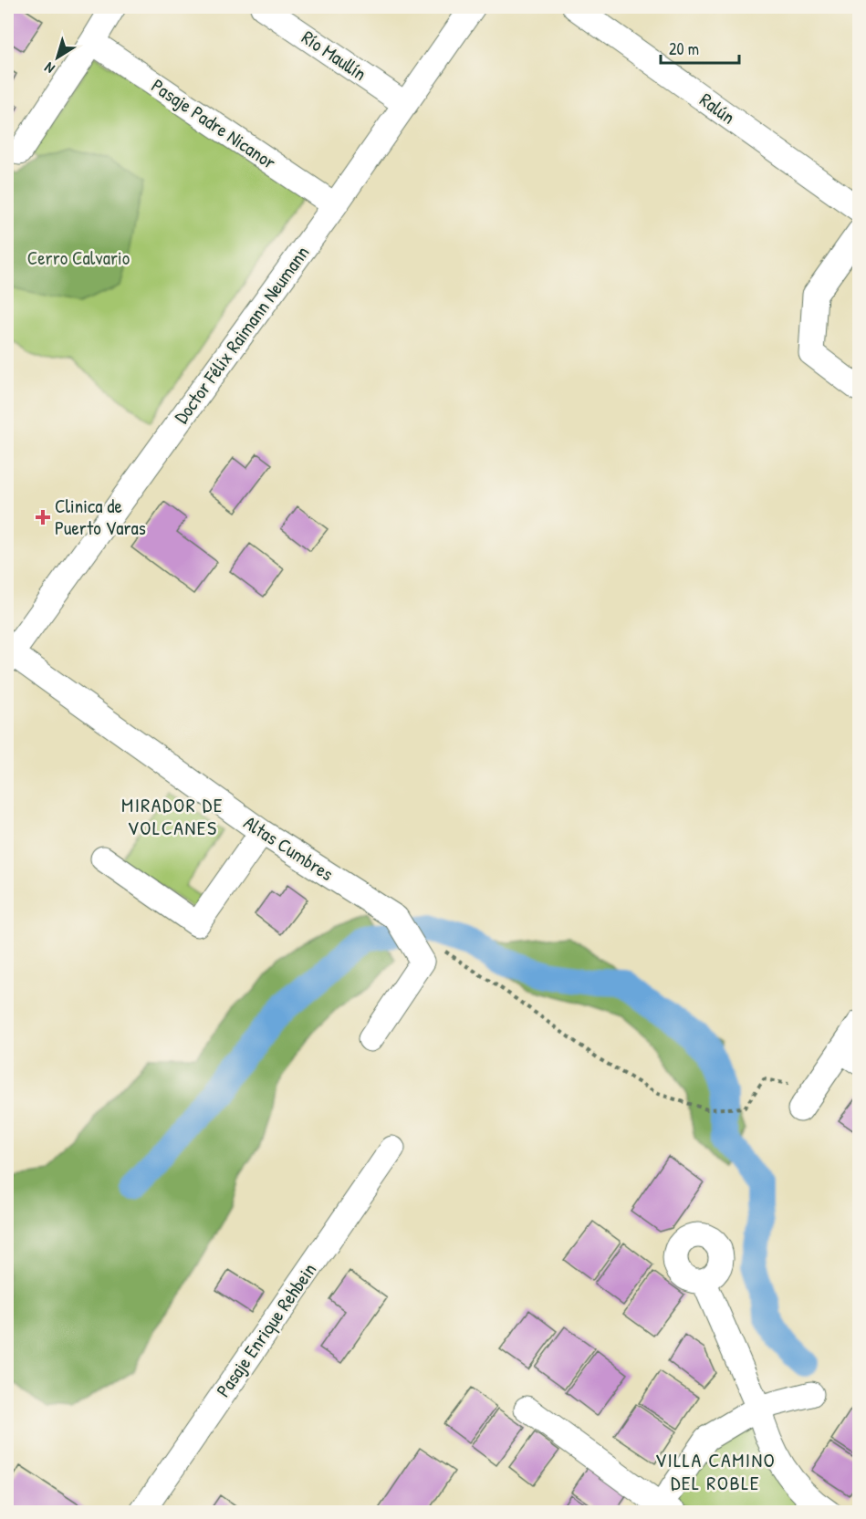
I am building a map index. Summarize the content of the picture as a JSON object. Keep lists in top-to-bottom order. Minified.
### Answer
{"streets":{"street":["Río Maullín","Ralún","Pasaje Padre Nicanor","Doctor Félix Raimann Neumann","Altas Cumbres","Pasaje Enrique Rehbein"]},"crossings":[["Río Maullín","Doctor Félix Raimann Neumann"],["Pasaje Padre Nicanor","Doctor Félix Raimann Neumann"],["Doctor Félix Raimann Neumann","Altas Cumbres"]],"districts":["MIRADOR DE VOLCANES","VILLA CAMINO DEL ROBLE"],"parks":["Cerro Calvario"],"places":{"health":["Clinica de Puerto Varas"]},"scale_bar":"20 m","north":"bottom left"}
